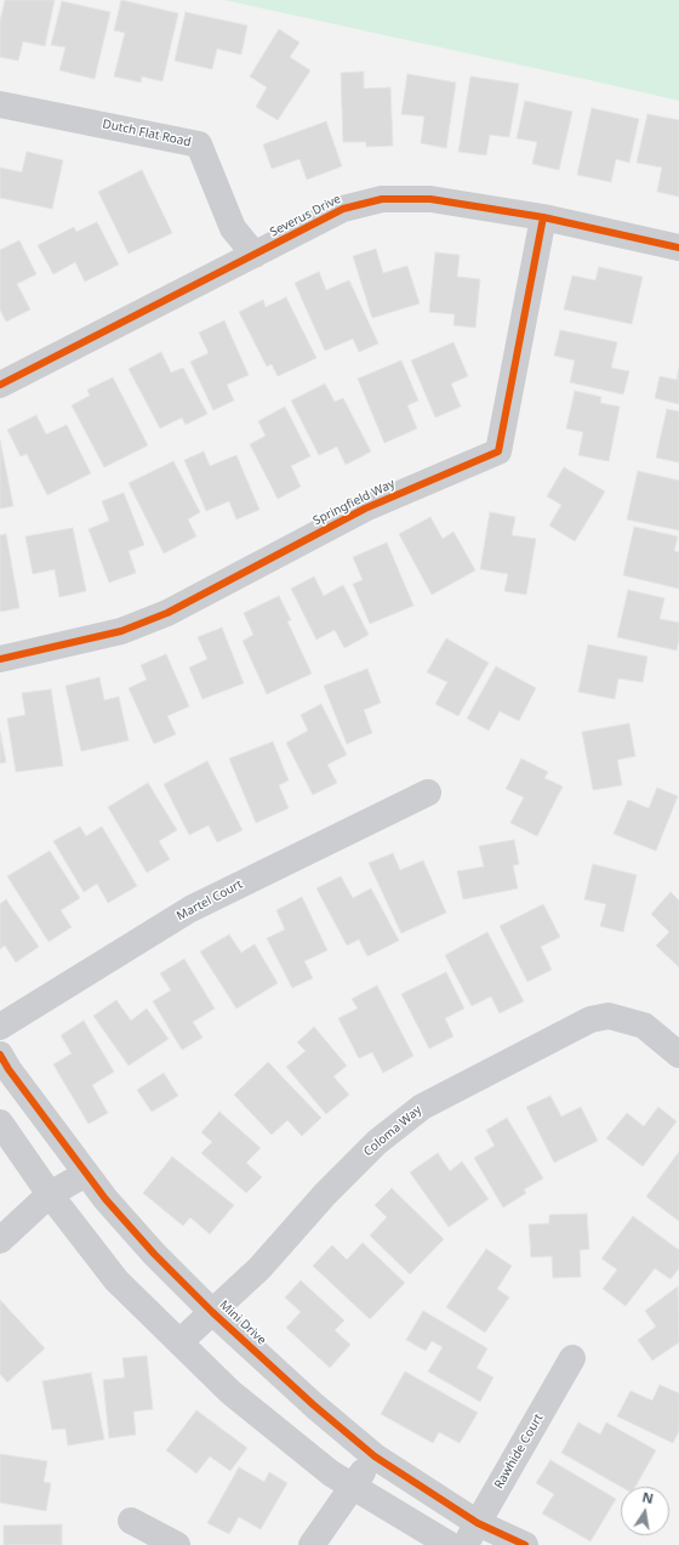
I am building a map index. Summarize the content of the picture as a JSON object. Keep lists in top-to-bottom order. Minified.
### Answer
{"streets":{"street":["Dutch Flat Road","Severus Drive","Springfield Way","Martel Court","Coloma Way","Mini Drive","Rawhide Court"]},"crossings":[["Dutch Flat Road","Severus Drive"],["Severus Drive","Springfield Way"],["Coloma Way","Mini Drive"],["Mini Drive","Rawhide Court"]],"north":"top"}
